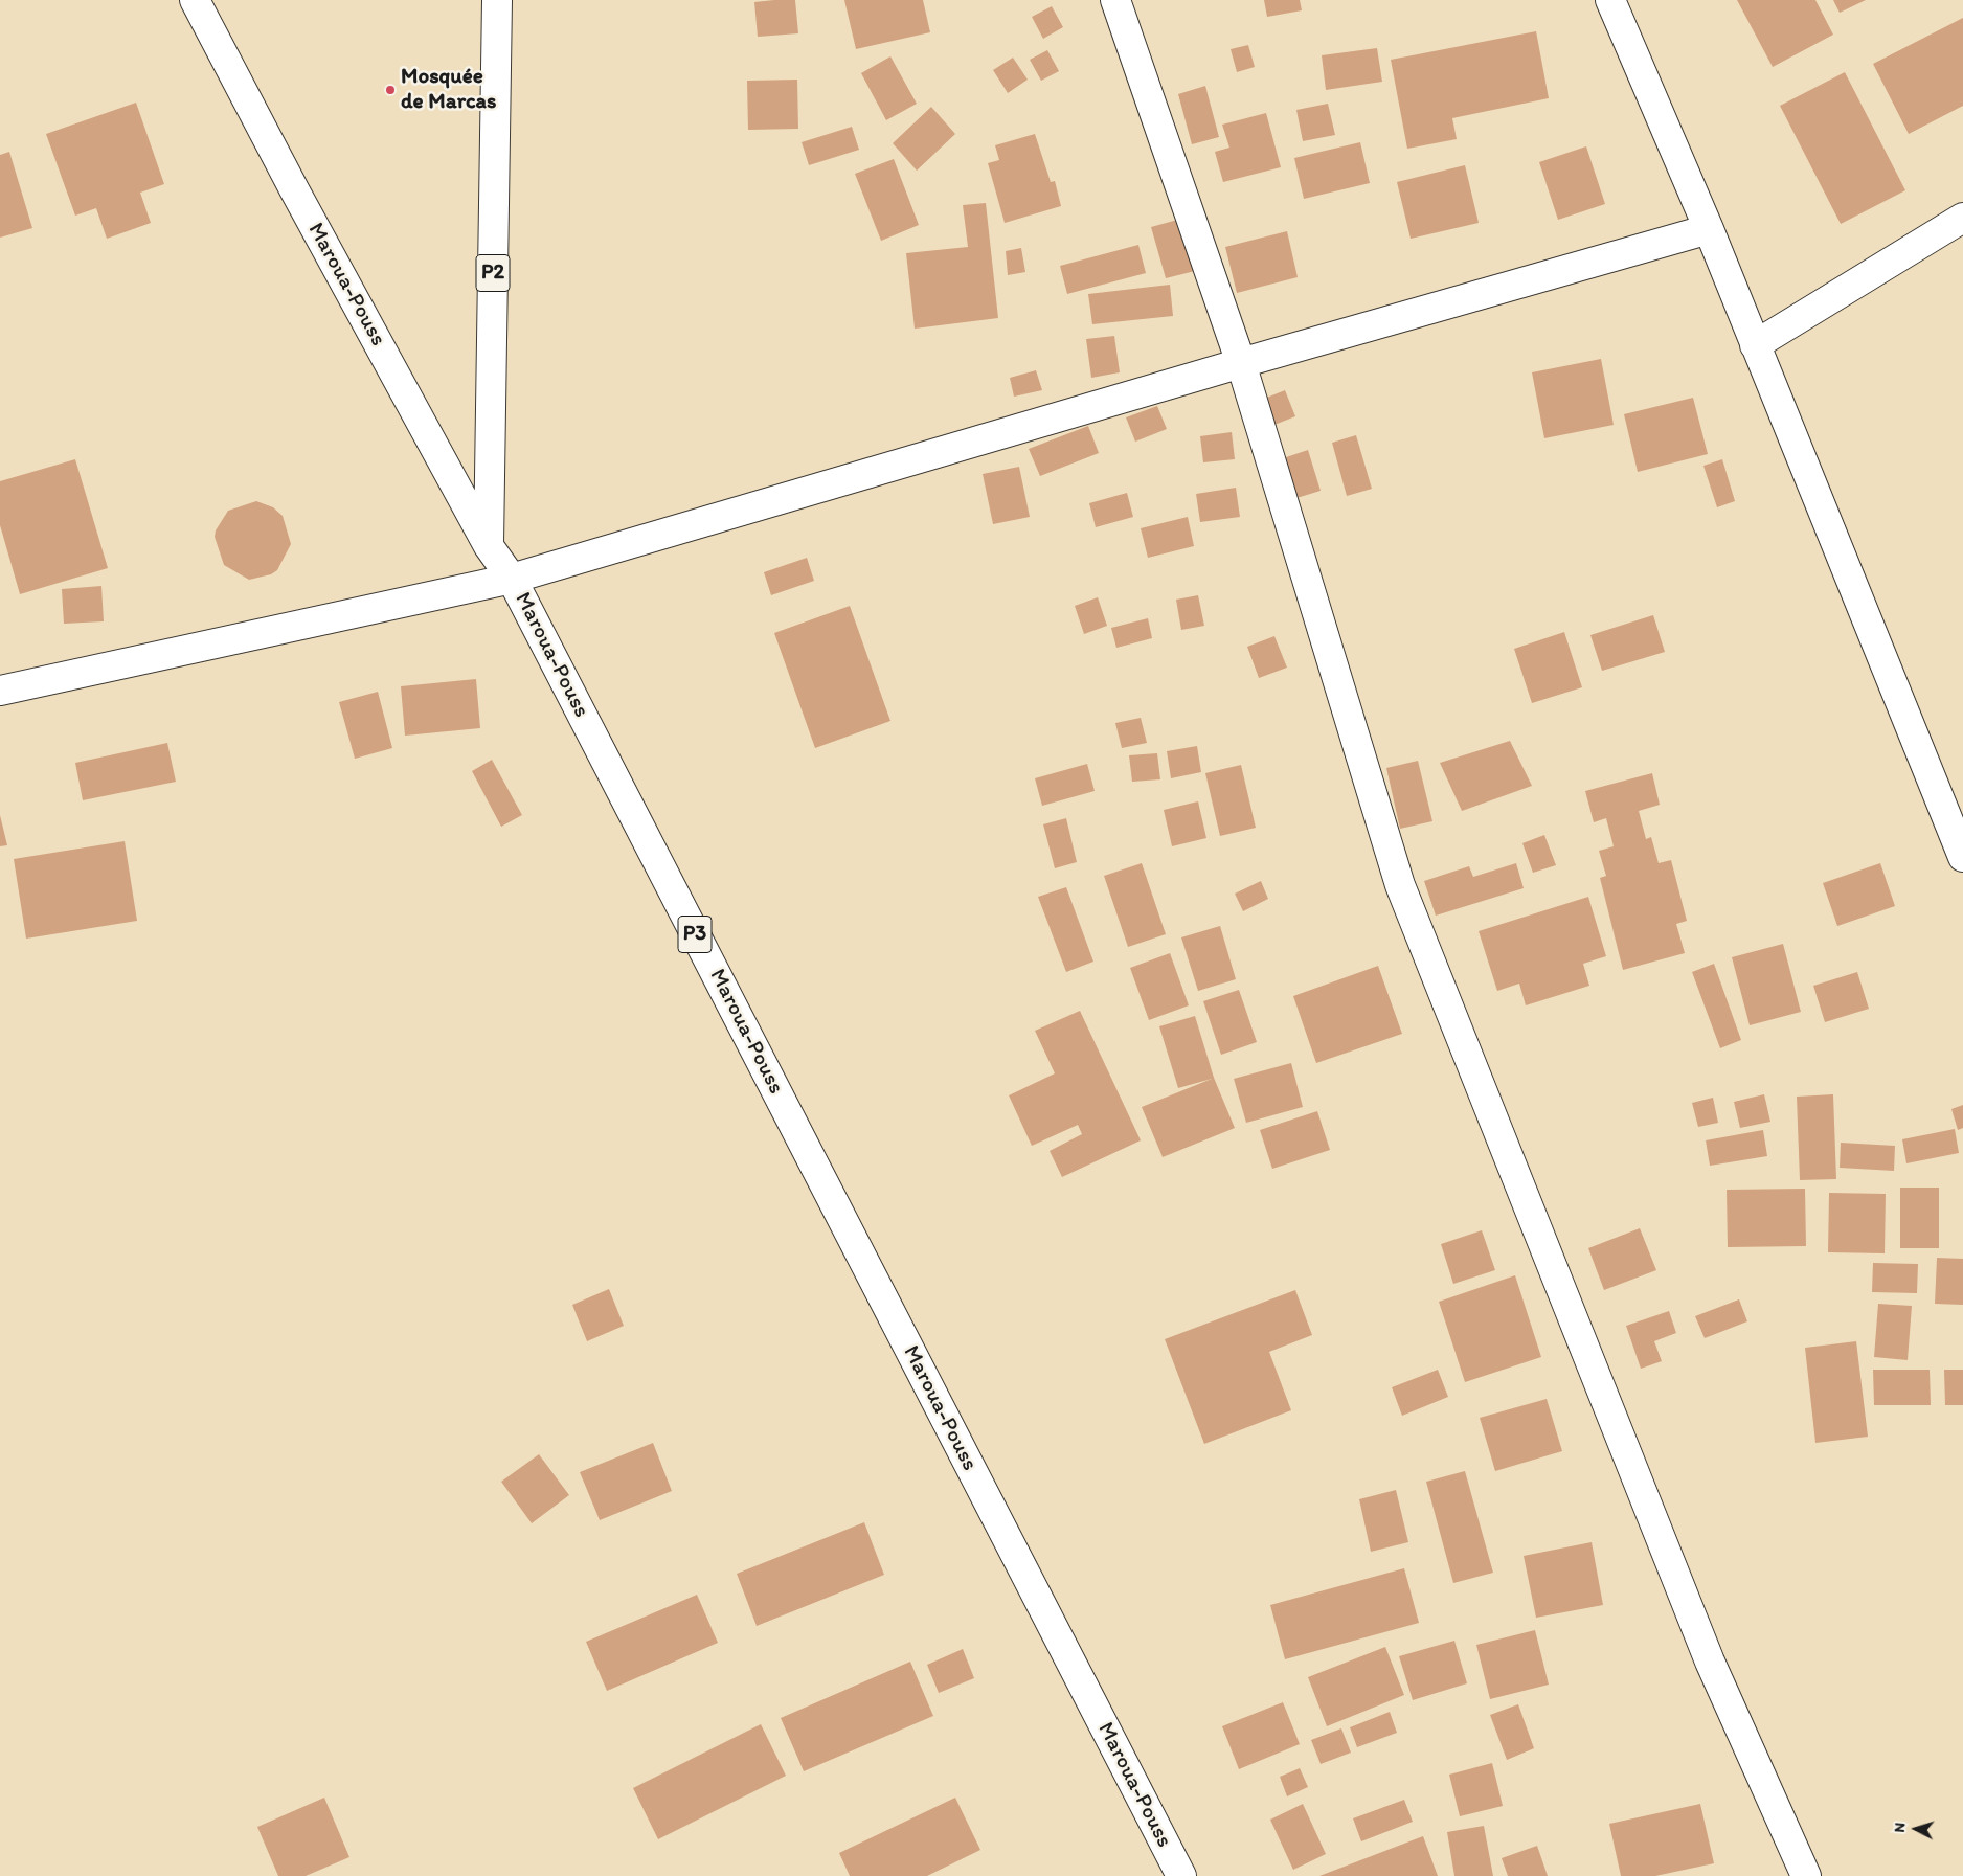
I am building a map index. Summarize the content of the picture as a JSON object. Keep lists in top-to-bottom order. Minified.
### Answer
{"streets":{"street":["P2","Maroua-Pouss","P3"]},"crossings":[["P2","Maroua-Pouss"]],"places":["Mosquée de Marcas"],"north":"left"}
